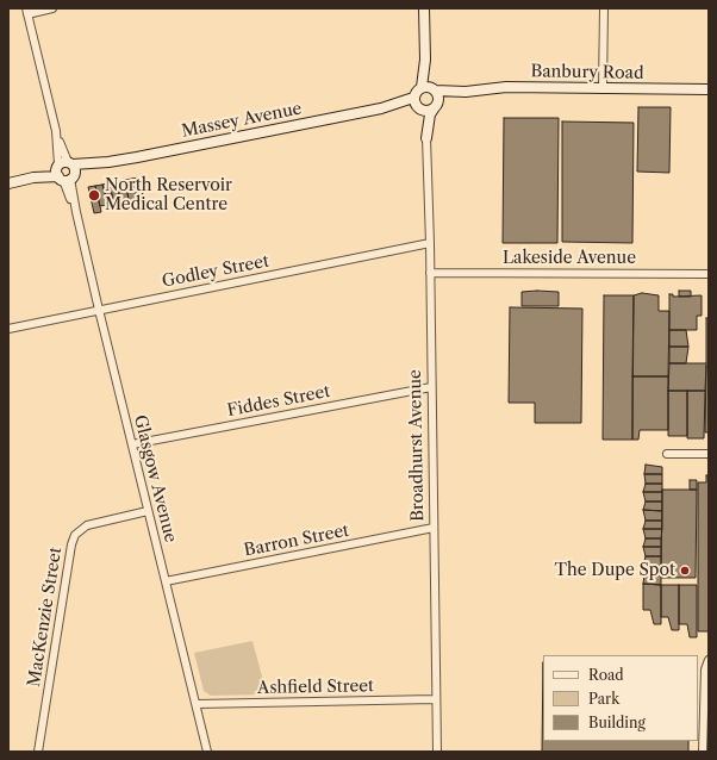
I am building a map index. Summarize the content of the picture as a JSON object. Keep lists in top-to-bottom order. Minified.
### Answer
{"streets":{"street":["Banbury Road","Massey Avenue","Lakeside Avenue","Godley Street","Fiddes Street","Broadhurst Avenue","Glasgow Avenue","Barron Street","MacKenzie Street","Ashfield Street"]},"crossings":[["Banbury Road","Massey Avenue"],["Banbury Road","Broadhurst Avenue"],["Massey Avenue","Broadhurst Avenue"],["Massey Avenue","Glasgow Avenue"],["Lakeside Avenue","Broadhurst Avenue"],["Godley Street","Broadhurst Avenue"],["Godley Street","Glasgow Avenue"],["Fiddes Street","Broadhurst Avenue"],["Fiddes Street","Glasgow Avenue"],["Broadhurst Avenue","Barron Street"],["Broadhurst Avenue","Ashfield Street"],["Glasgow Avenue","Barron Street"],["Glasgow Avenue","MacKenzie Street"],["Glasgow Avenue","Ashfield Street"]],"places":["North Reservoir Medical Centre","The Dupe Spot"],"legend":["Road","Park","Building"]}
